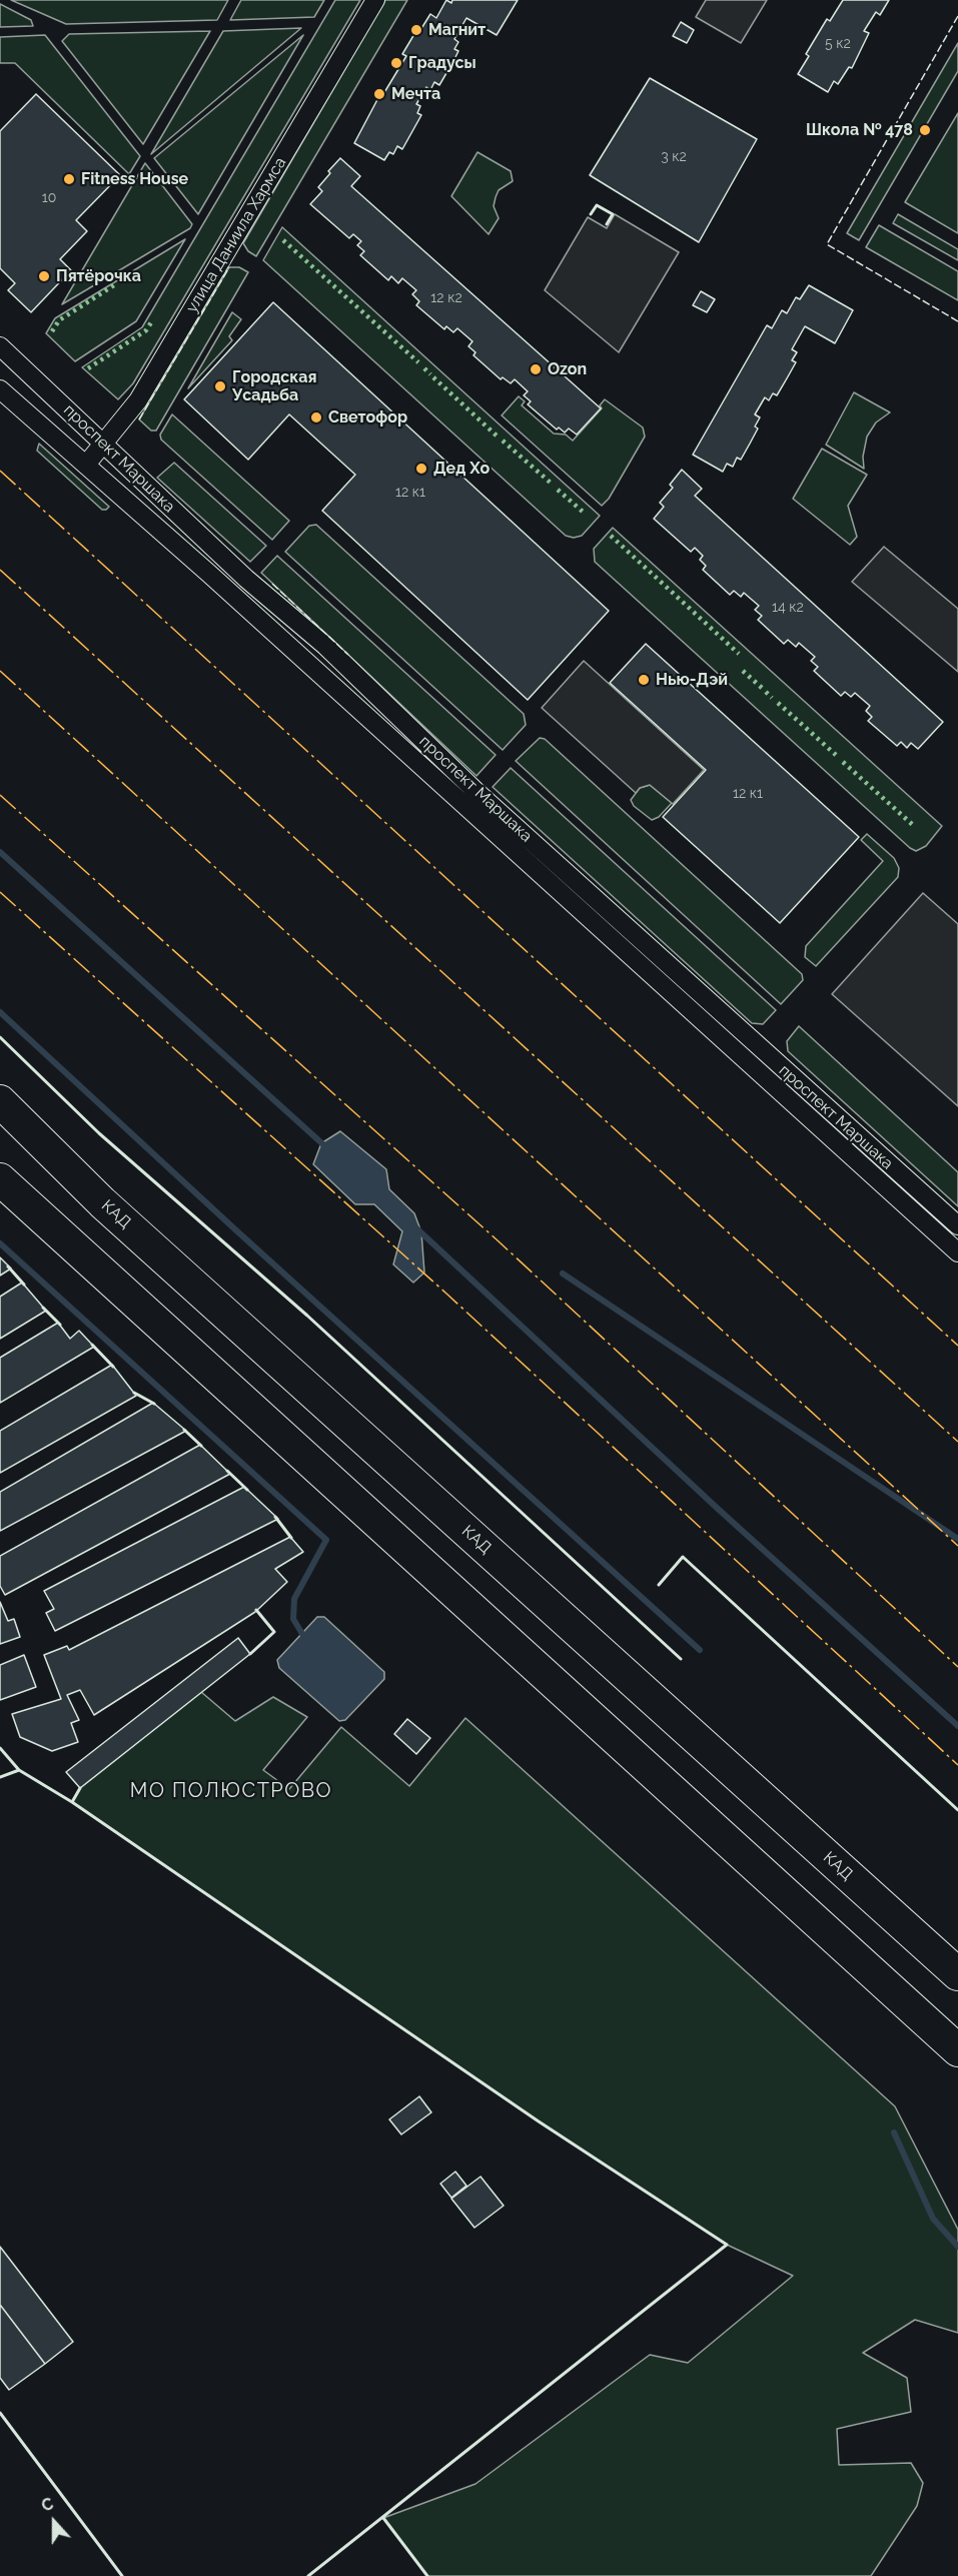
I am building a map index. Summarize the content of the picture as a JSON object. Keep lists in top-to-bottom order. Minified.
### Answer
{"streets":{"highway":["КАД"],"street":["улица Даниила Хармса","проспект Маршака"]},"crossings":[["улица Даниила Хармса","проспект Маршака"]],"districts":["МО ПОЛЮСТРОВО"],"places":["Магнит","Градусы","Мечта","Школа № 478","Fitness House","Пятёрочка","Ozon","Городская Усадьба","Светофор","Дед Хо","Нью-Дэй"],"house_numbers":["5 к2","3 к2","10","12 к2","12 к1","14 к2","12 к1"],"north":"top"}
